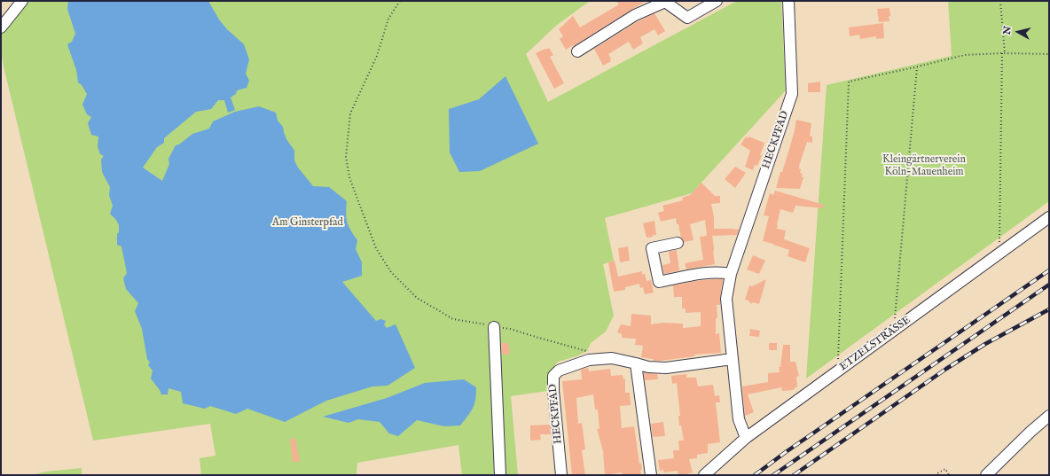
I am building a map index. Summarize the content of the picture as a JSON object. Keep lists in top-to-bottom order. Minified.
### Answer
{"streets":{"street":["HECKPFAD","ETZELSTRASSE"]},"crossings":[["HECKPFAD","ETZELSTRASSE"]],"parks":["Kleingärtnerverein Köln-Mauenheim","Am Ginsterpfad"],"north":"left"}
